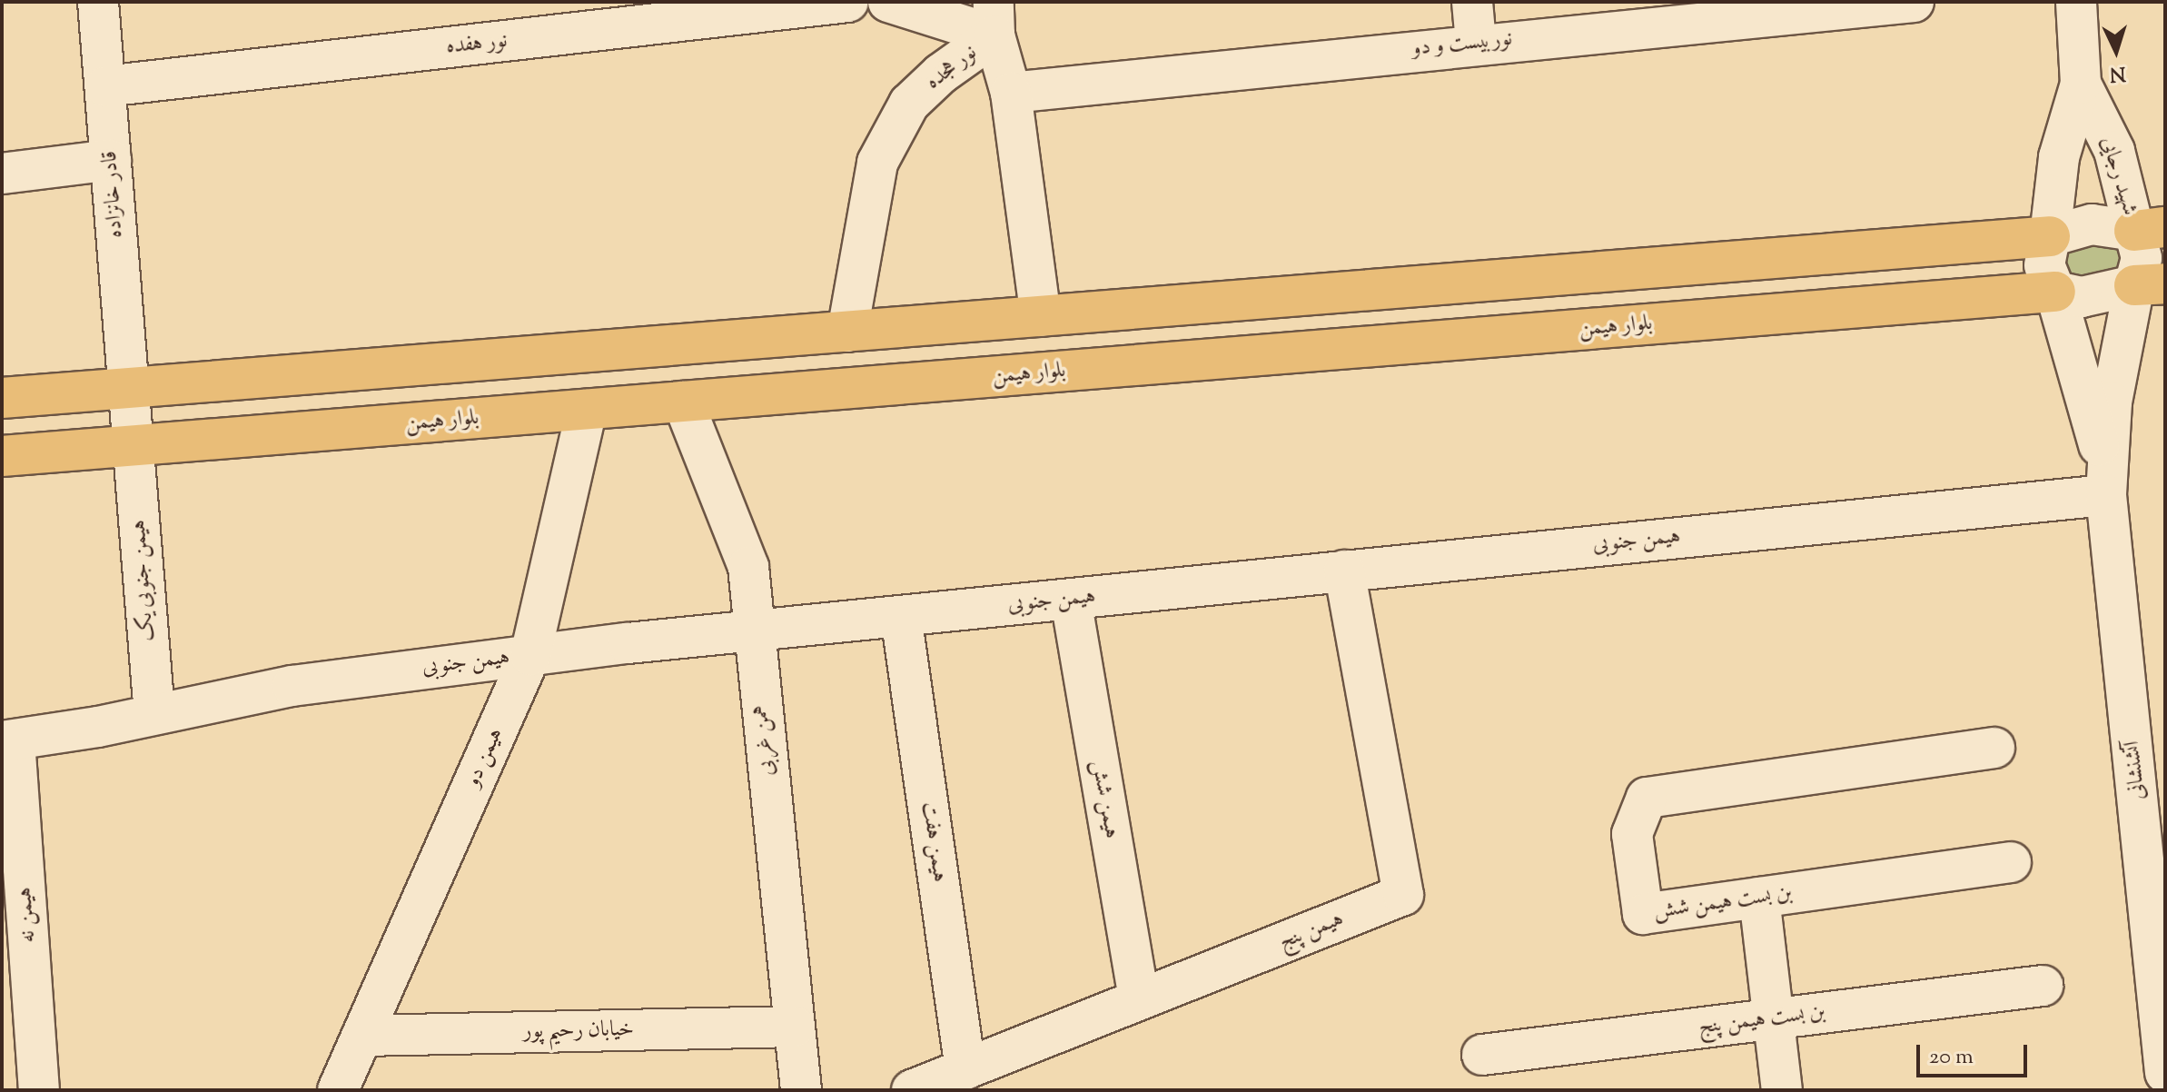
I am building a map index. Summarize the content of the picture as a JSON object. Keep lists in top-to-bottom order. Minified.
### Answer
{"streets":{"main road":["بلوار هیمن"],"street":["نور هفده","نوربیست و دو","نور هجده","شهید رجایی","قادر خانزاده","هیمن جنوبی","هیمن جنوبی یک","همن غربی","هیمن دو","آتشنشانی","هیمن شش","هیمن هفت","بن بست هیمن شش","هیمن نه","هیمن پنج","بن بست هیمن پنج","خیابان رحیم پور"]},"crossings":[["نور هفده","قادر خانزاده"],["نوربیست و دو","نور هجده"],["شهید رجایی","بلوار هیمن"],["شهید رجایی","آتشنشانی"],["قادر خانزاده","بلوار هیمن"],["قادر خانزاده","هیمن جنوبی یک"],["بلوار هیمن","هیمن جنوبی یک"],["بلوار هیمن","همن غربی"],["بلوار هیمن","هیمن دو"],["بلوار هیمن","آتشنشانی"],["هیمن جنوبی","هیمن جنوبی یک"],["هیمن جنوبی","همن غربی"],["هیمن جنوبی","هیمن دو"],["هیمن جنوبی","آتشنشانی"],["هیمن جنوبی","هیمن شش"],["هیمن جنوبی","هیمن هفت"],["هیمن جنوبی","هیمن نه"],["هیمن جنوبی","هیمن پنج"],["همن غربی","خیابان رحیم پور"],["هیمن دو","خیابان رحیم پور"],["هیمن شش","هیمن پنج"],["هیمن هفت","هیمن پنج"]],"scale_bar":"20 m","north":"bottom"}
